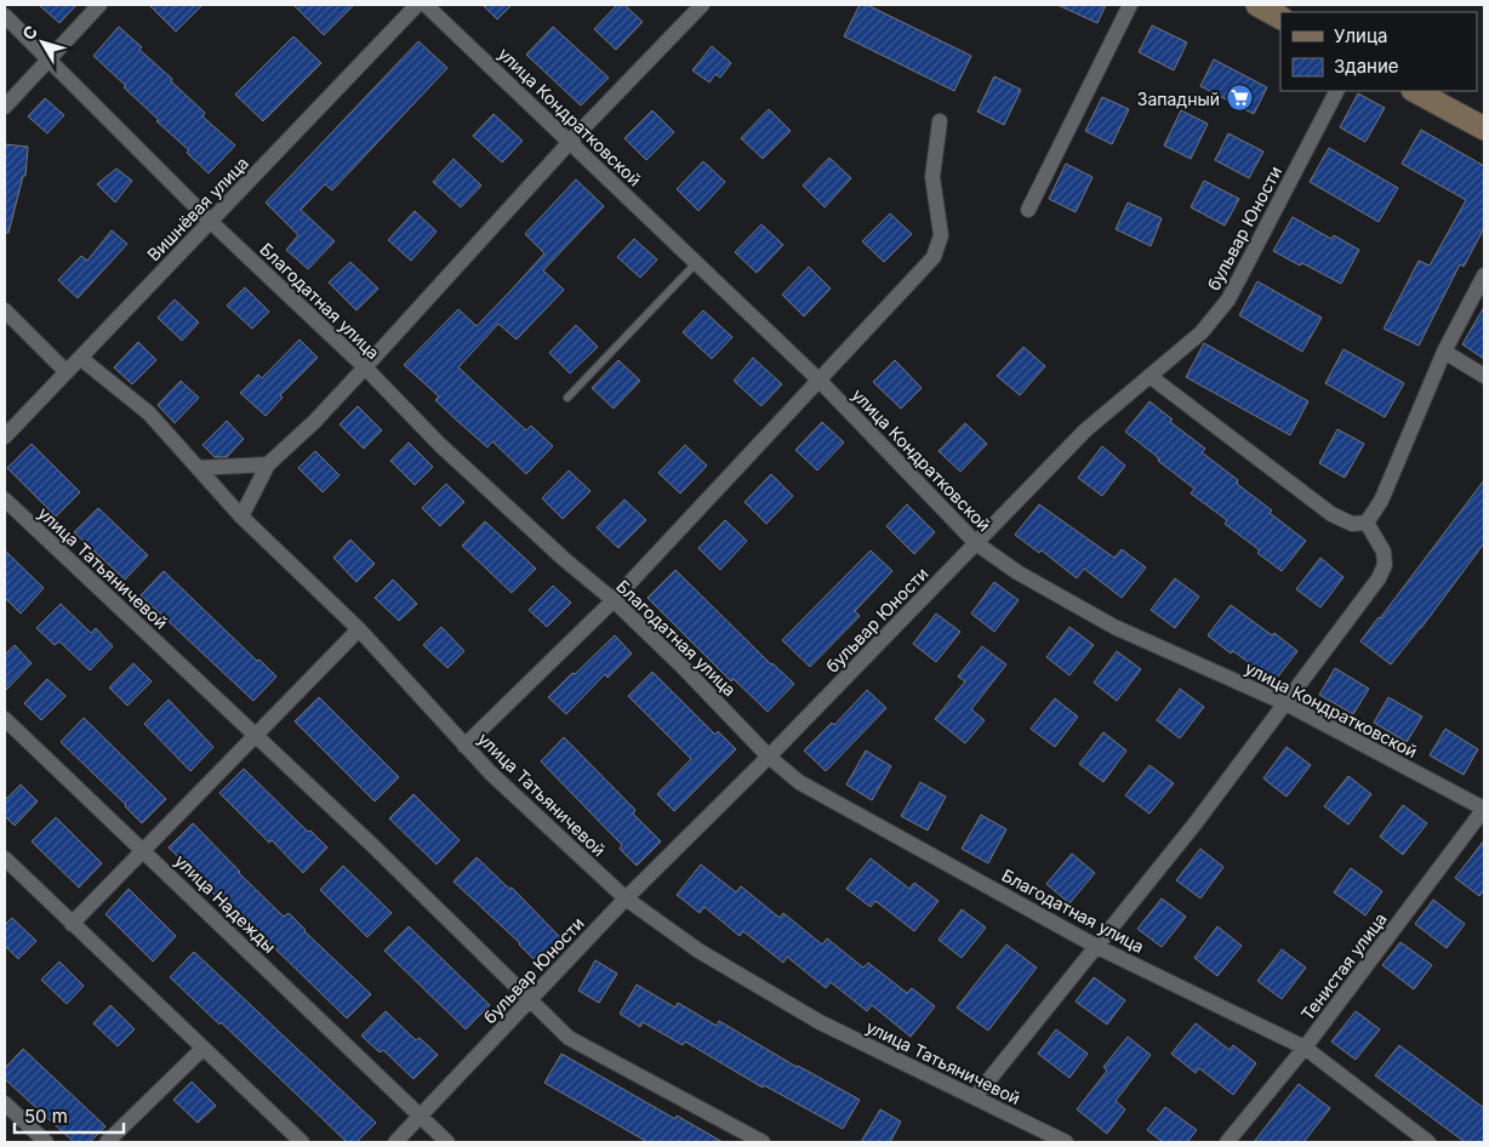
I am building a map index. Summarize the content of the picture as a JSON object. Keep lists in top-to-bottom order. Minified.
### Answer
{"streets":{"street":["улица Кондратковской","Вишнёвая улица","бульвар Юности","Благодатная улица","улица Татьяничевой","улица Надежды","Тенистая улица"]},"crossings":[["улица Кондратковской","бульвар Юности"],["улица Кондратковской","Тенистая улица"],["Вишнёвая улица","Благодатная улица"],["Вишнёвая улица","улица Татьяничевой"],["бульвар Юности","Благодатная улица"],["бульвар Юности","улица Татьяничевой"],["бульвар Юности","улица Надежды"],["Благодатная улица","Тенистая улица"]],"places":{"supermarket":["Западный"]},"legend":["Улица","Здание"],"scale_bar":"50 m","north":"top left"}
